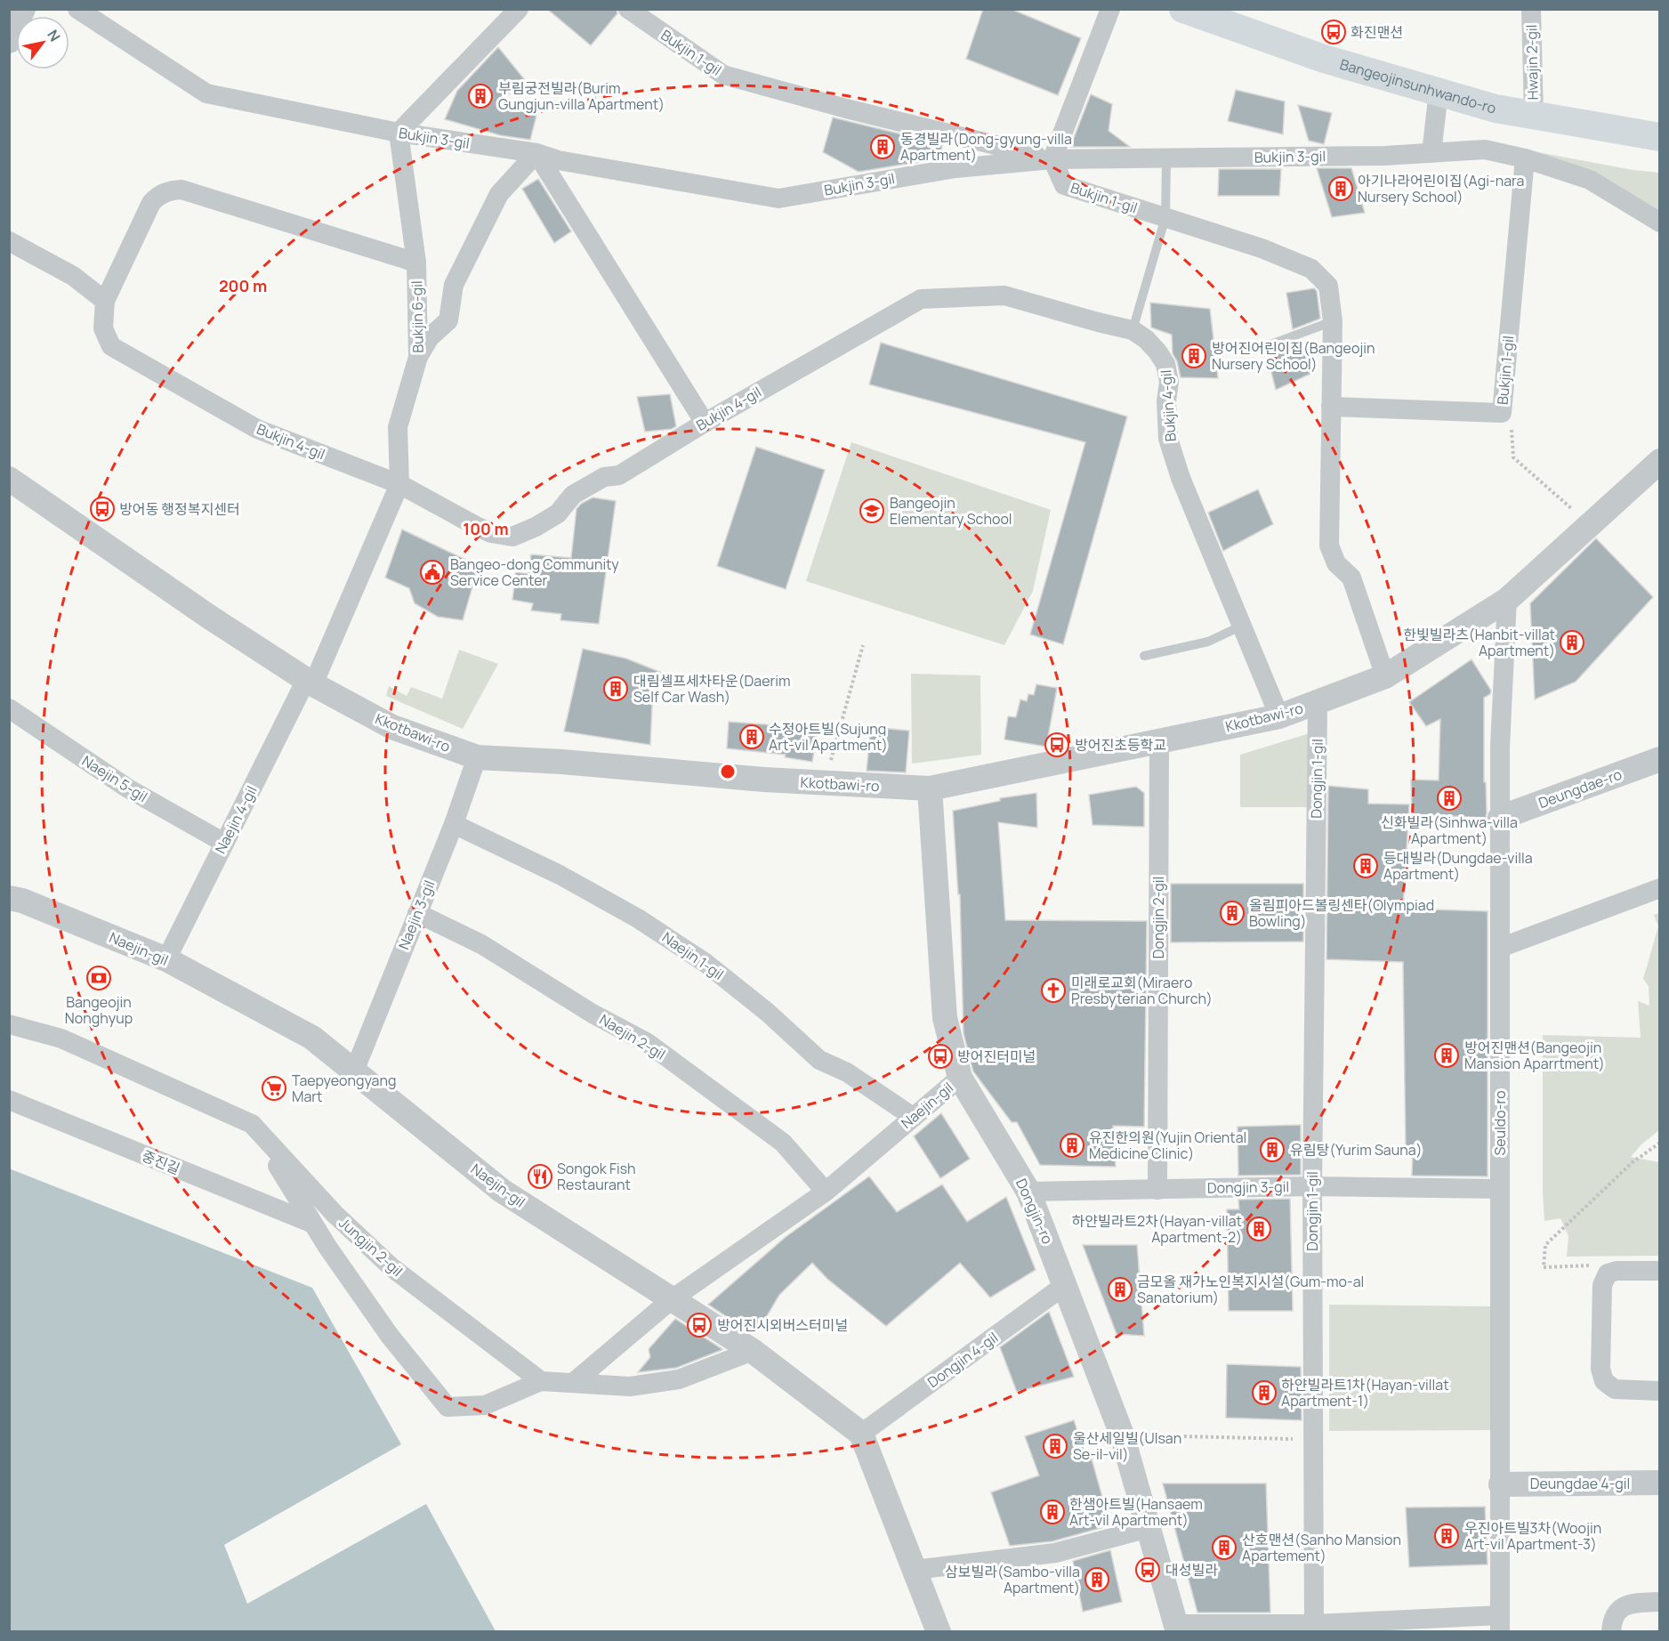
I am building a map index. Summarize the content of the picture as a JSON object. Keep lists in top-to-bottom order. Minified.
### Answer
{"streets":{"main road":["Bangeojinsunhwando-ro"],"street":["Bukjin 1-gil","Hwajin 2-gil","Bukjin 3-gil","Bukjin 6-gil","Bukjin 4-gil","Kkotbawi-ro","Naejin 5-gil","Dongjin 1-gil","Deungdae-ro","Naejin 4-gil","Naejin 3-gil","Dongjin 2-gil","Naejin-gil","Naejin 1-gil","Naejin 2-gil","Seuldo-ro","중진길","Dongjin 3-gil","Dongjin-ro","Jungjin 2-gil","Dongjin 4-gil","Deungdae 4-gil"]},"crossings":[["Bukjin 1-gil","Bukjin 3-gil"],["Bukjin 1-gil","Kkotbawi-ro"],["Hwajin 2-gil","Bangeojinsunhwando-ro"],["Bukjin 3-gil","Bukjin 6-gil"],["Bukjin 6-gil","Bukjin 4-gil"],["Bukjin 6-gil","Kkotbawi-ro"],["Bukjin 6-gil","Naejin 4-gil"],["Bukjin 4-gil","Kkotbawi-ro"],["Kkotbawi-ro","Dongjin 1-gil"],["Kkotbawi-ro","Naejin 4-gil"],["Kkotbawi-ro","Naejin 3-gil"],["Kkotbawi-ro","Dongjin 2-gil"],["Kkotbawi-ro","Seuldo-ro"],["Kkotbawi-ro","Dongjin-ro"],["Naejin 5-gil","Naejin 4-gil"],["Dongjin 1-gil","Seuldo-ro"],["Dongjin 1-gil","Dongjin 3-gil"],["Deungdae-ro","Seuldo-ro"],["Naejin 4-gil","Naejin-gil"],["Naejin 3-gil","Naejin-gil"],["Naejin 3-gil","Naejin 1-gil"],["Naejin 3-gil","Naejin 2-gil"],["Dongjin 2-gil","Dongjin 3-gil"],["Naejin-gil","Naejin 1-gil"],["Naejin-gil","Naejin 2-gil"],["Naejin-gil","Dongjin-ro"],["Seuldo-ro","Dongjin 3-gil"],["Seuldo-ro","Dongjin-ro"],["Seuldo-ro","Deungdae 4-gil"],["Dongjin 3-gil","Dongjin-ro"],["Dongjin-ro","Dongjin 4-gil"]],"places":{"bus stop":["화진맨션","방어동 행정복지센터","방어진초등학교","방어진터미널","방어진시외버스터미널","대성빌라"],"building":["부림궁전빌라(Burim Gungjun-villa Apartment)","동경빌라(Dong-gyung-villa Apartment)","아기나라어린이집(Agi-nara Nursery School)","방어진어린이집(Bangeojin Nursery School)","한빛빌라츠(Hanbit-villat Apartment)","대림셀프세차타운(Daerim Self Car Wash)","수정아트빌(Sujung Art-vil Apartment)","신화빌라(Sinhwa-villa Apartment)","등대빌라(Dungdae-villa Apartment)","올림피아드볼링센타(Olympiad Bowling)","방어진맨션(Bangeojin Mansion Aparrtment)","유진한의원(Yujin Oriental Medicine Clinic)","유림탕(Yurim Sauna)","하얀빌라트2차(Hayan-villat Apartment-2)","금모올 재가노인복지시설(Gum-mo-al Sanatorium)","하얀빌라트1차(Hayan-villat Apartment-1)","울산세일빌(Ulsan Se-il-vil)","한샘아트빌(Hansaem Art-vil Apartment)","우진아트빌3차(Woojin Art-vil Apartment-3)","산호맨션(Sanho Mansion Apartement)","삼보빌라(Sambo-villa Apartment)"],"school or university":["Bangeojin Elementary School"],"public building":["Bangeo-dong Community Service Center"],"bank":["Bangeojin Nonghyup"],"church":["미래로교회(Miraero Presbyterian Church)"],"supermarket":["Taepyeongyang Mart"],"restaurant":["Songok Fish Restaurant"]},"north":"top right","rings":["200 m","100 m"]}
